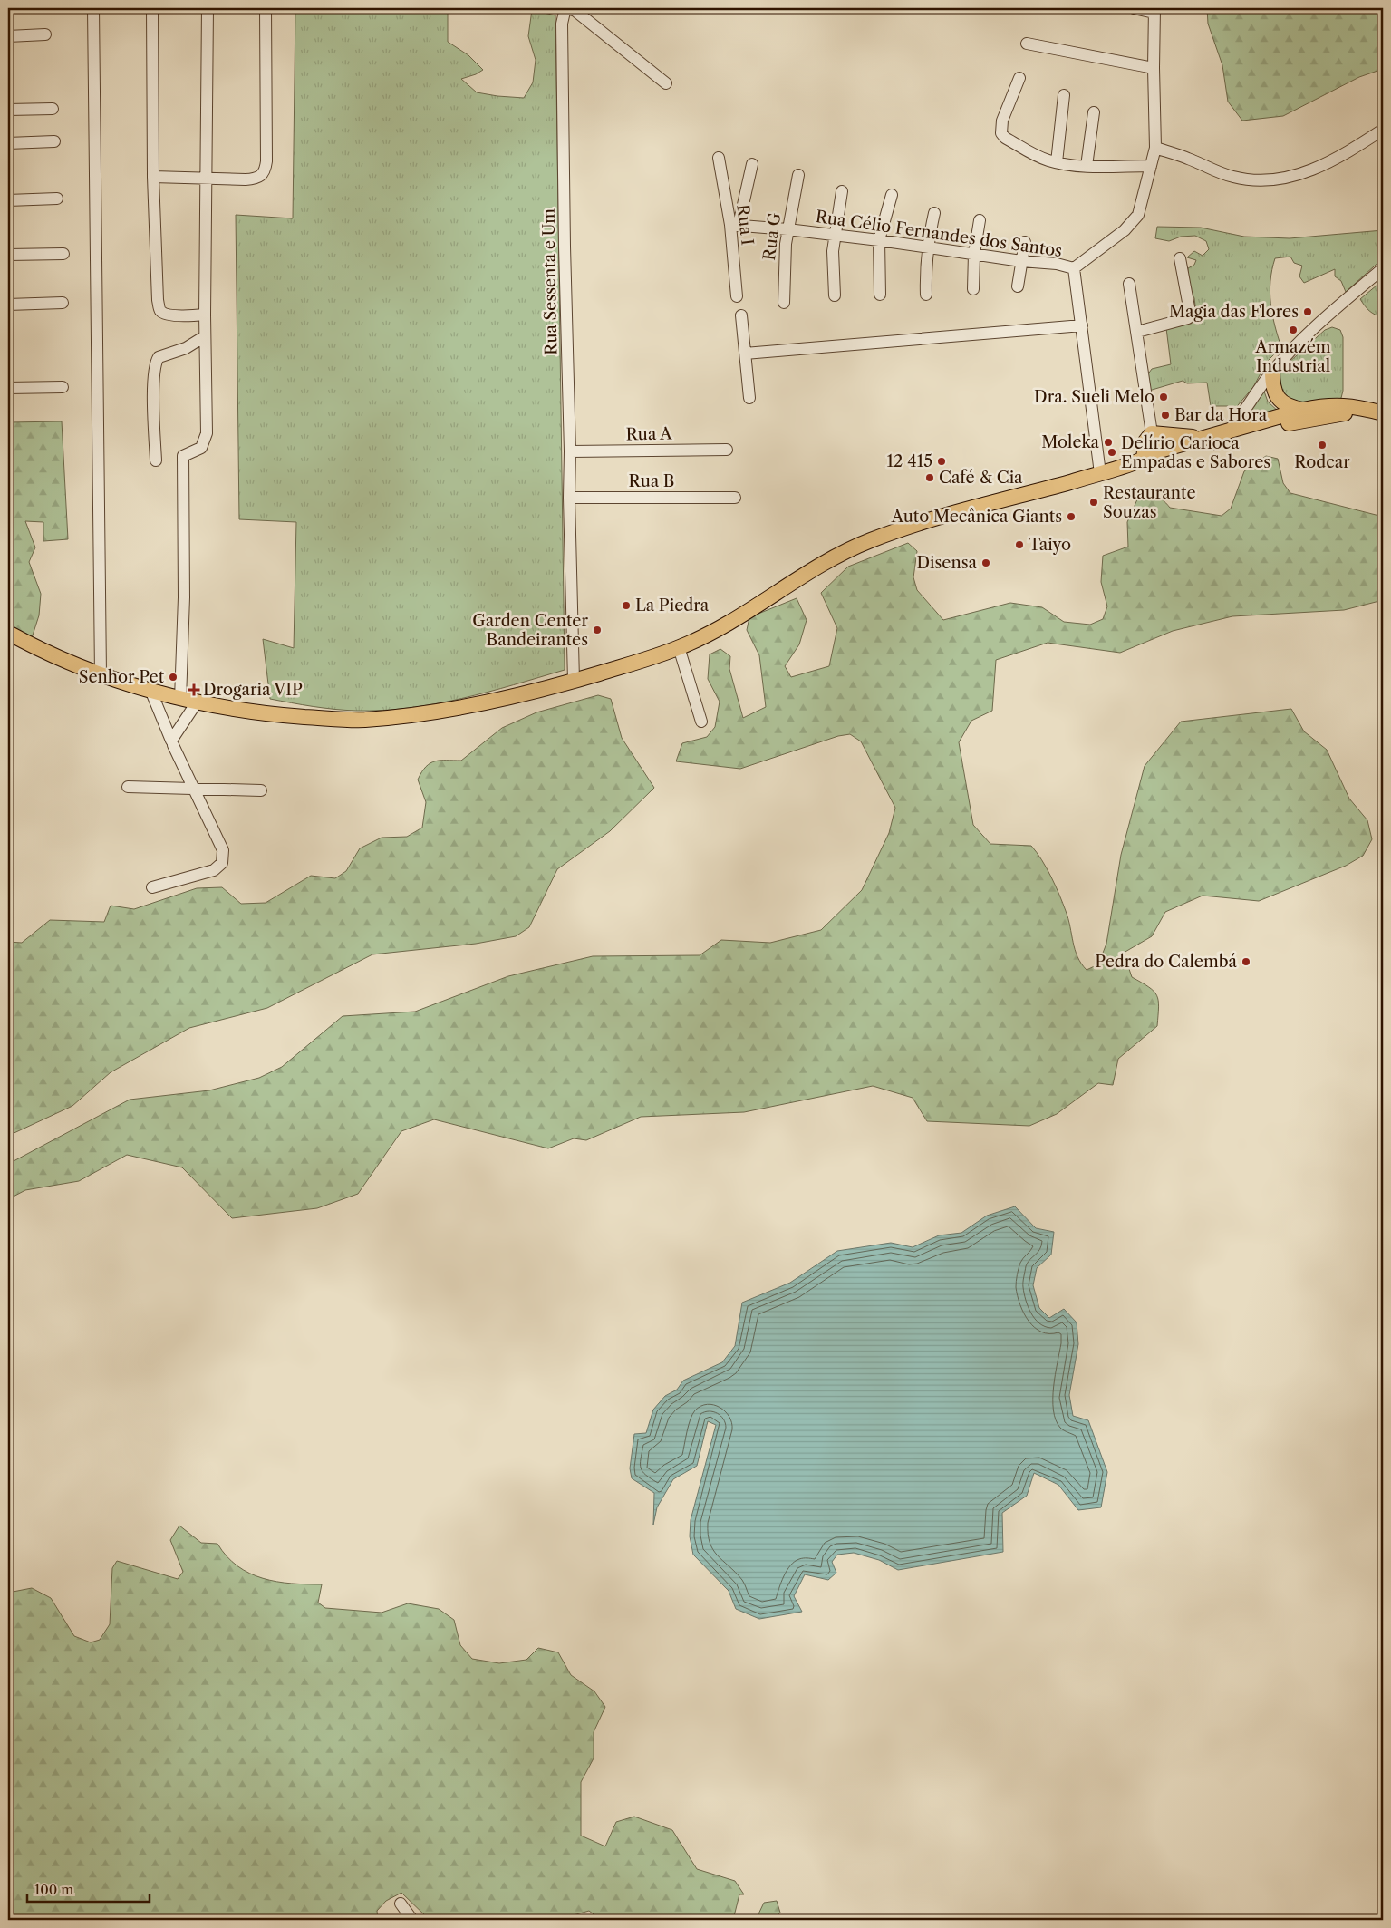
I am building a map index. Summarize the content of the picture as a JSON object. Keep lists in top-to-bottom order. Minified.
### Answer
{"streets":{"street":["Rua I","Rua Célio Fernandes dos Santos","Rua G","Rua Sessenta e Um","Rua A","Rua B"]},"crossings":[["Rua I","Rua Célio Fernandes dos Santos"],["Rua I","Rua G"],["Rua Célio Fernandes dos Santos","Rua G"],["Rua Sessenta e Um","Rua A"],["Rua Sessenta e Um","Rua B"]],"places":{"other":["Magia das Flores","Armazém Industrial","Dra. Sueli Melo","Bar da Hora","Moleka","Rodcar","Delírio Carioca Empadas e Sabores","12 415","Café & Cia","Restaurante Souzas","Auto Mecânica Giants","Taiyo","Disensa","La Piedra","Garden Center Bandeirantes","Senhor Pet","Pedra do Calembá"],"health":["Drogaria VIP"]},"scale_bar":"100 m"}
